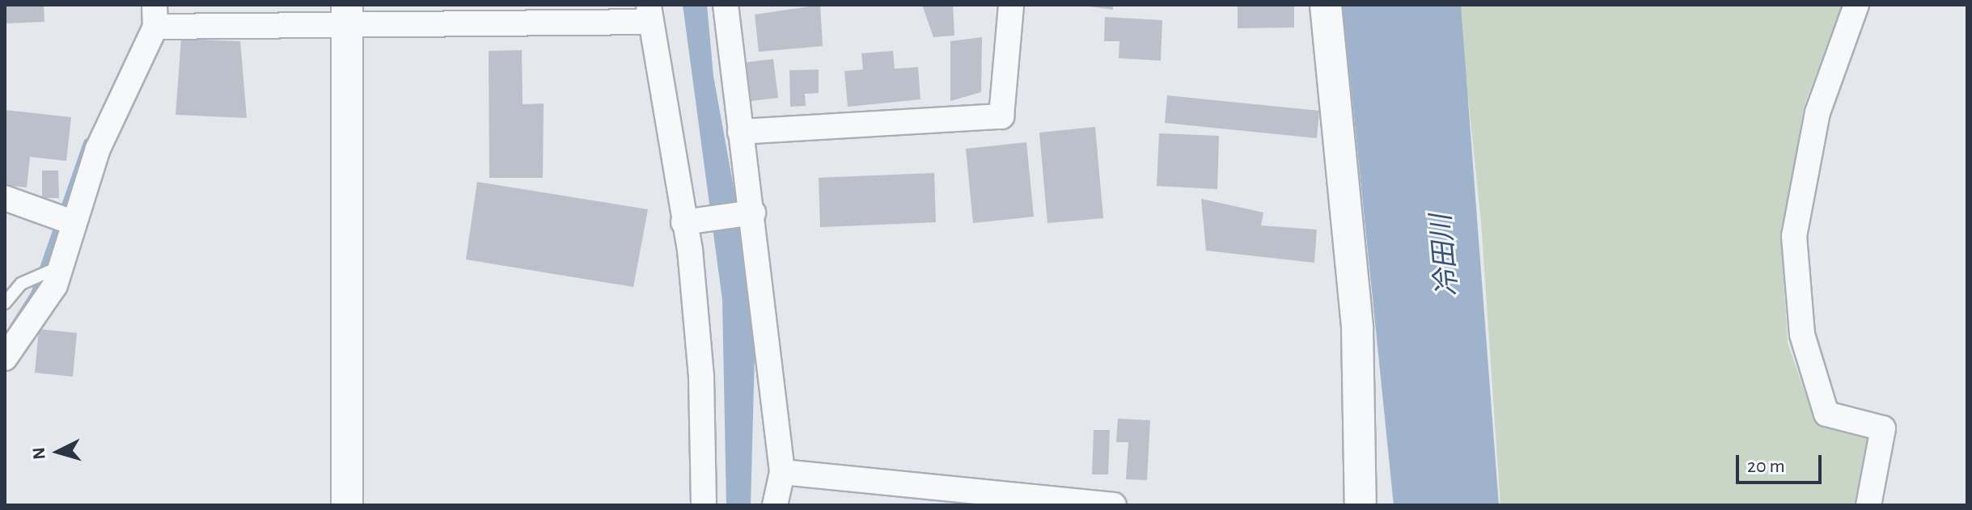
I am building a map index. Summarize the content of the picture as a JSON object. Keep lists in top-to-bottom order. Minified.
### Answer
{"water":["冷田川"],"scale_bar":"20 m","north":"left"}
